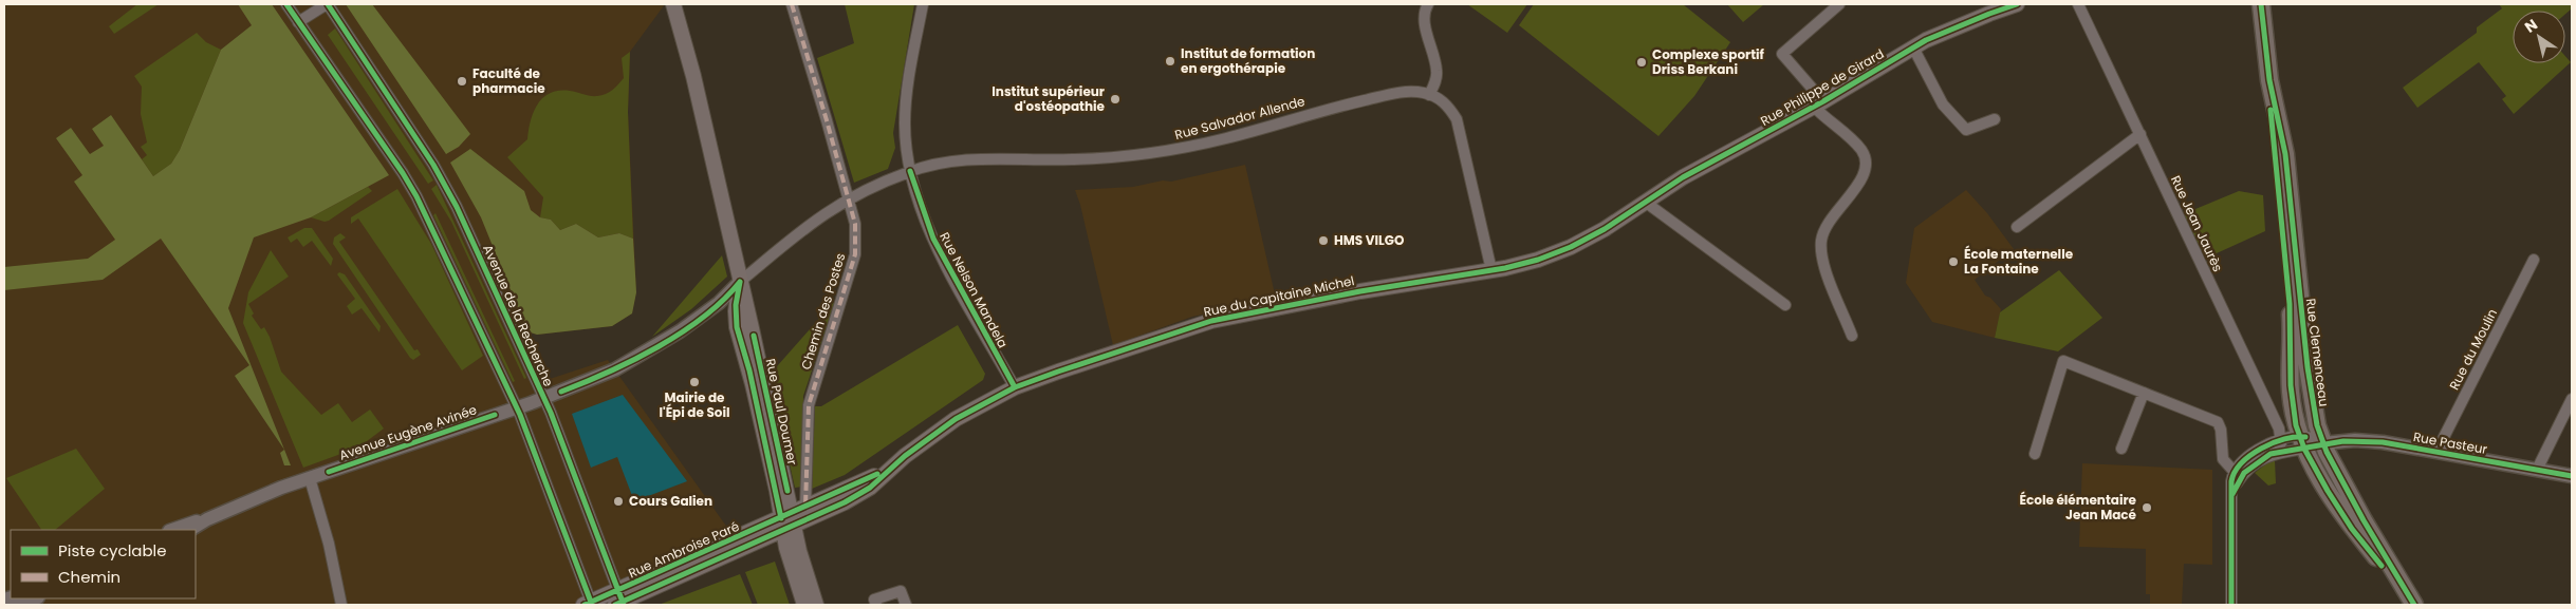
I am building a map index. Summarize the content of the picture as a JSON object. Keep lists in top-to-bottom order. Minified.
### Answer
{"streets":{"main road":["Rue Philippe de Girard","Rue du Capitaine Michel","Rue Clemenceau","Rue Paul Doumer","Rue Ambroise Paré"],"street":["Rue Salvador Allende","Rue Jean Jaurès","Rue Nelson Mandela","Chemin des Postes","Avenue de la Recherche","Rue du Moulin","Avenue Eugène Avinée","Rue Pasteur"]},"crossings":[["Rue Philippe de Girard","Rue du Capitaine Michel"],["Rue Salvador Allende","Rue Nelson Mandela"],["Rue Salvador Allende","Chemin des Postes"],["Rue Salvador Allende","Rue Paul Doumer"],["Rue Salvador Allende","Avenue Eugène Avinée"],["Rue Nelson Mandela","Rue du Capitaine Michel"],["Rue du Capitaine Michel","Chemin des Postes"],["Rue du Capitaine Michel","Rue Paul Doumer"],["Rue du Capitaine Michel","Rue Ambroise Paré"],["Chemin des Postes","Rue Paul Doumer"],["Chemin des Postes","Rue Ambroise Paré"],["Avenue de la Recherche","Avenue Eugène Avinée"],["Avenue de la Recherche","Rue Ambroise Paré"],["Rue du Moulin","Rue Pasteur"],["Rue Clemenceau","Rue Pasteur"],["Rue Paul Doumer","Avenue Eugène Avinée"],["Rue Paul Doumer","Rue Ambroise Paré"]],"places":["Institut de formation en ergothérapie","Complexe sportif Driss Berkani","Faculté de pharmacie","Institut supérieur d'ostéopathie","HMS VILGO","École maternelle La Fontaine","Mairie de l'Épi de Soil","Cours Galien","École élémentaire Jean Macé"],"legend":["Piste cyclable","Chemin"],"north":"top left"}
